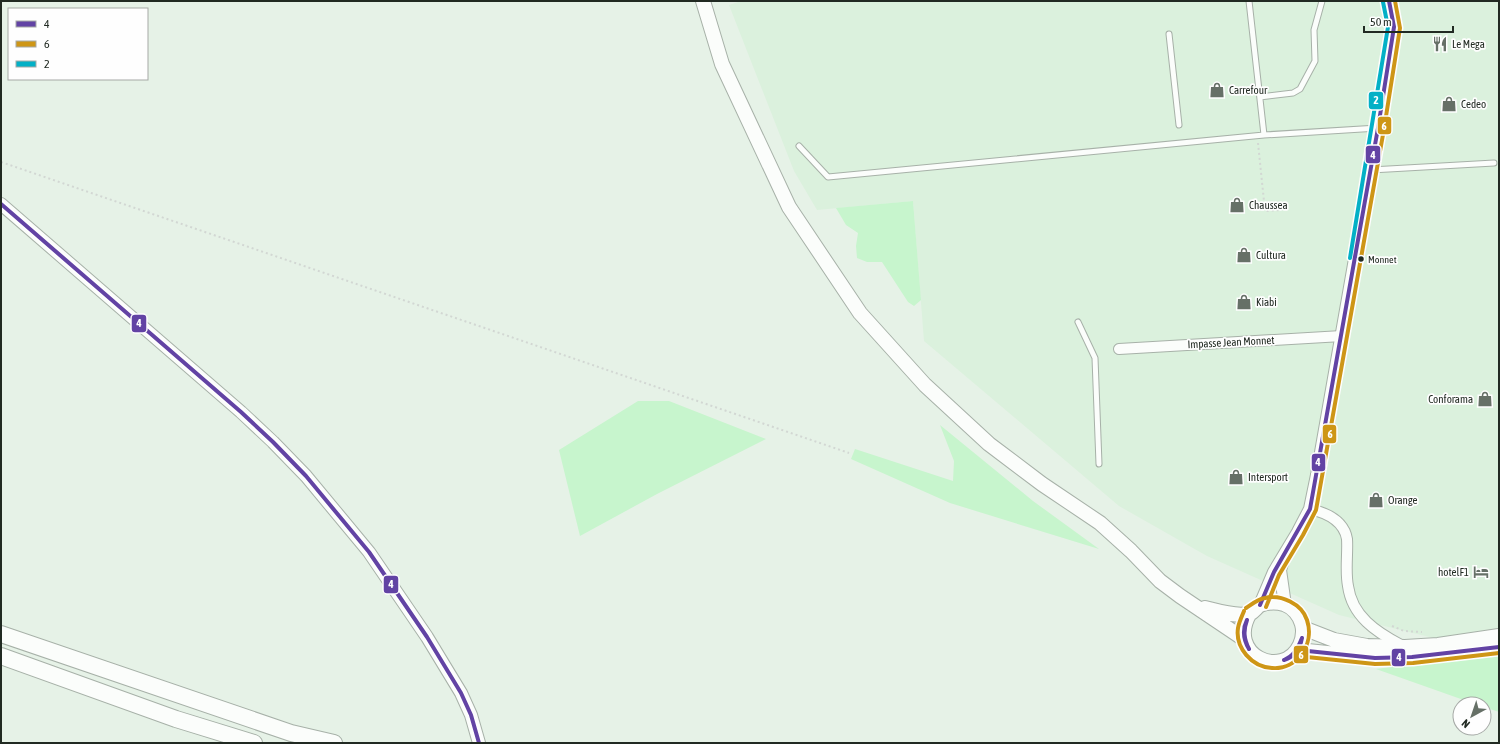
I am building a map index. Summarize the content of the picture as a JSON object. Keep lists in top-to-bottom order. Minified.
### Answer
{"streets":{"street":["Impasse Jean Monnet"]},"places":{"restaurant":["Le Mega"],"shop":["Carrefour","Cedeo","Chaussea","Cultura","Kiabi","Conforama","Intersport","Orange"],"other":["Monnet"],"hotel":["hotelF1"]},"lines":["transit line 4","transit line 6","transit line 2"],"legend":["4","6","2"],"scale_bar":"50 m","north":"bottom left"}
